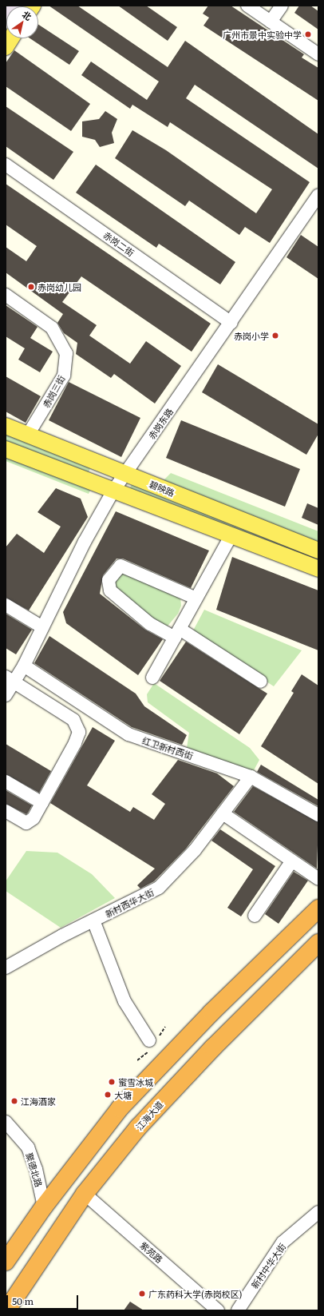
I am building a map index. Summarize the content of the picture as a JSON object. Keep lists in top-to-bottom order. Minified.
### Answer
{"streets":{"highway":["江海大道"],"main road":["碧映路"],"street":["赤岗二街","赤岗三街","赤岗东路","红卫新村西街","新村西华大街","聚德北路","紫苑路","新村中华大街"]},"crossings":[["赤岗二街","赤岗东路"],["赤岗三街","碧映路"],["赤岗东路","碧映路"],["赤岗东路","红卫新村西街"],["红卫新村西街","新村西华大街"],["江海大道","紫苑路"]],"places":["广州市景中实验中学","赤岗幼儿园","赤岗小学","蜜雪冰城","大塘","江海酒家","广东药科大学(赤岗校区)"],"scale_bar":"50 m","north":"top right"}
